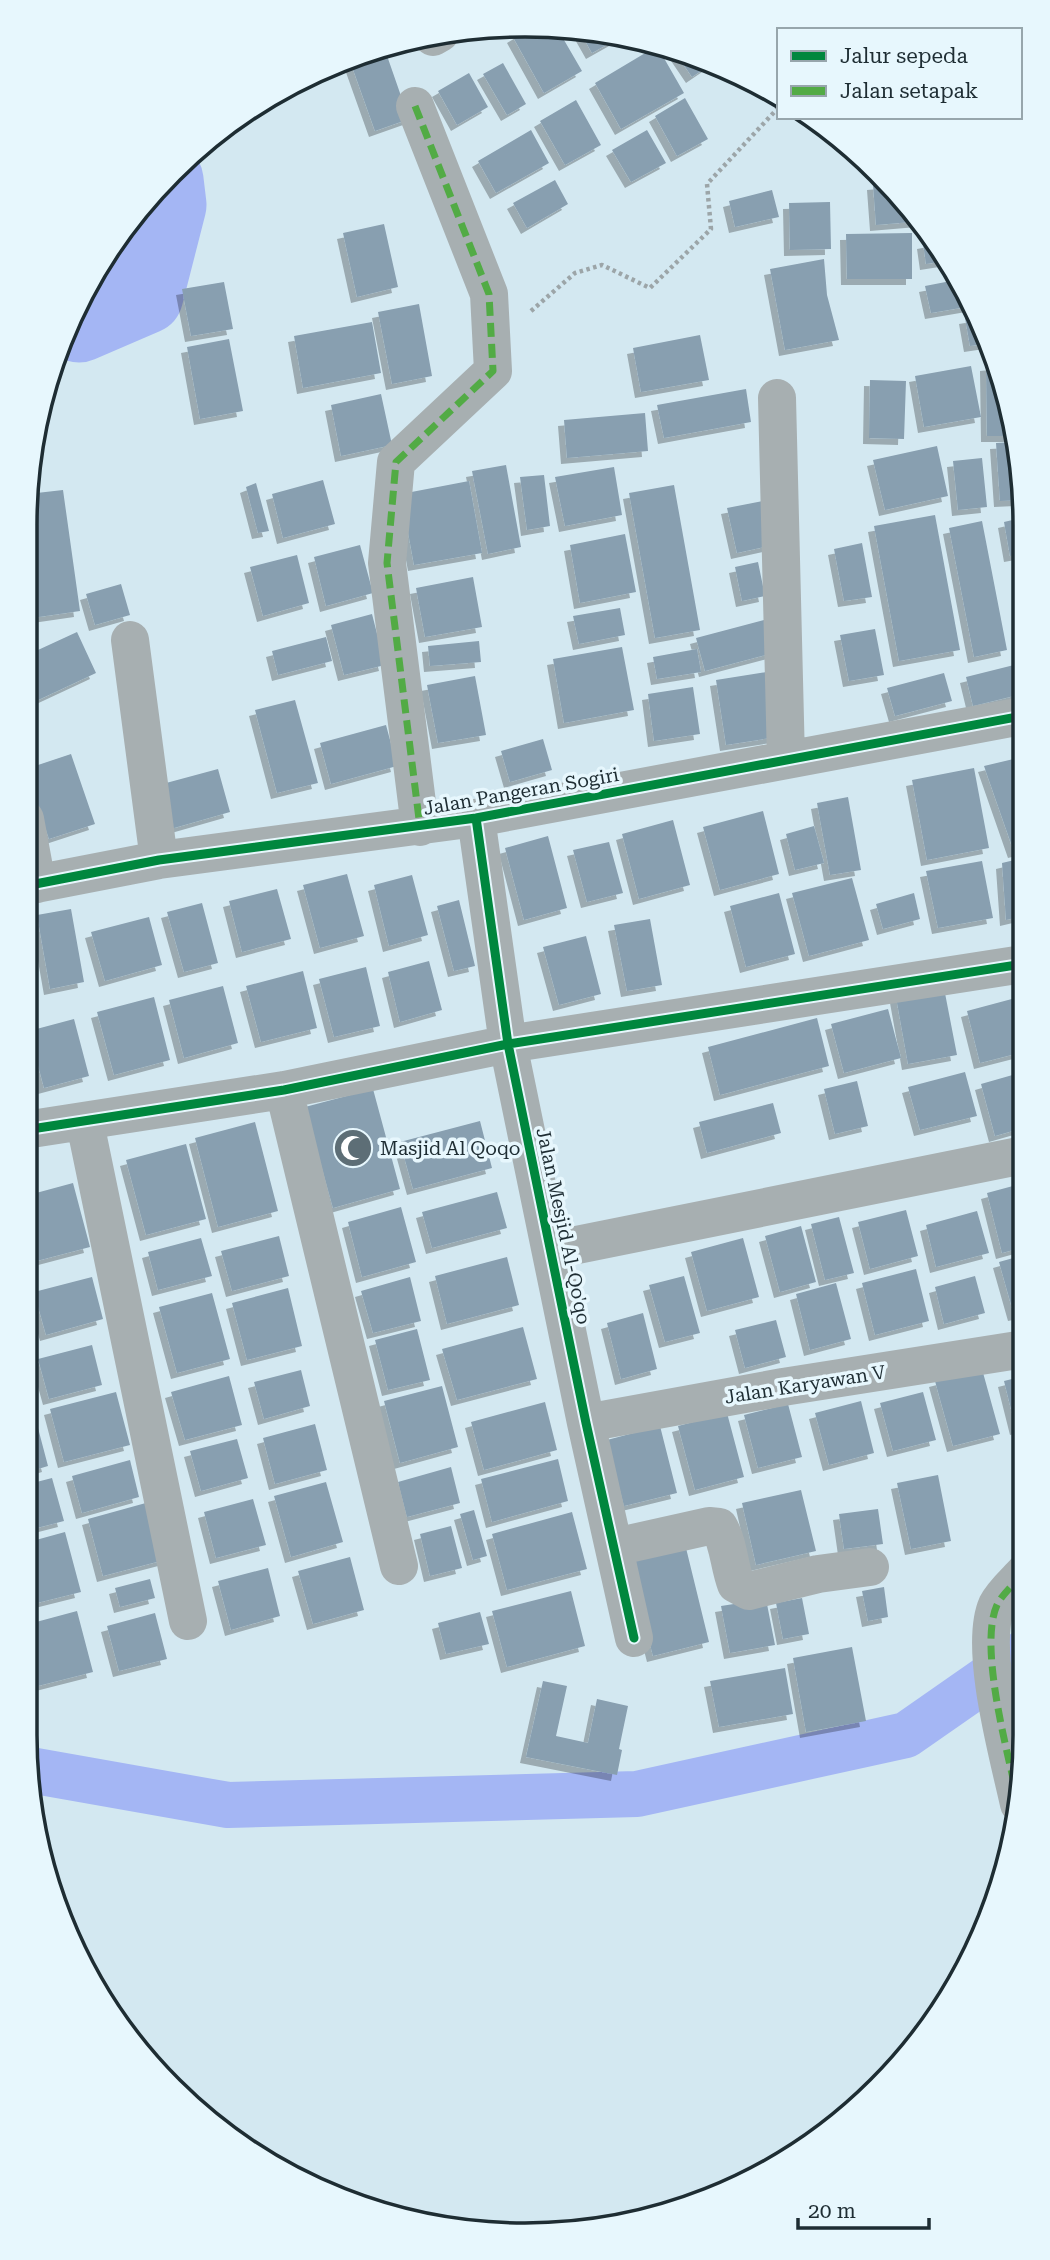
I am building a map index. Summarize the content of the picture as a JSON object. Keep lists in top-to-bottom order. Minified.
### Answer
{"streets":{"street":["Jalan Pangeran Sogiri","Jalan Mesjid Al-Qo'qo","Jalan Karyawan V"]},"crossings":[["Jalan Pangeran Sogiri","Jalan Mesjid Al-Qo'qo"],["Jalan Mesjid Al-Qo'qo","Jalan Karyawan V"]],"places":{"mosque":["Masjid Al Qoqo"]},"legend":["Jalur sepeda","Jalan setapak"],"scale_bar":"20 m"}
